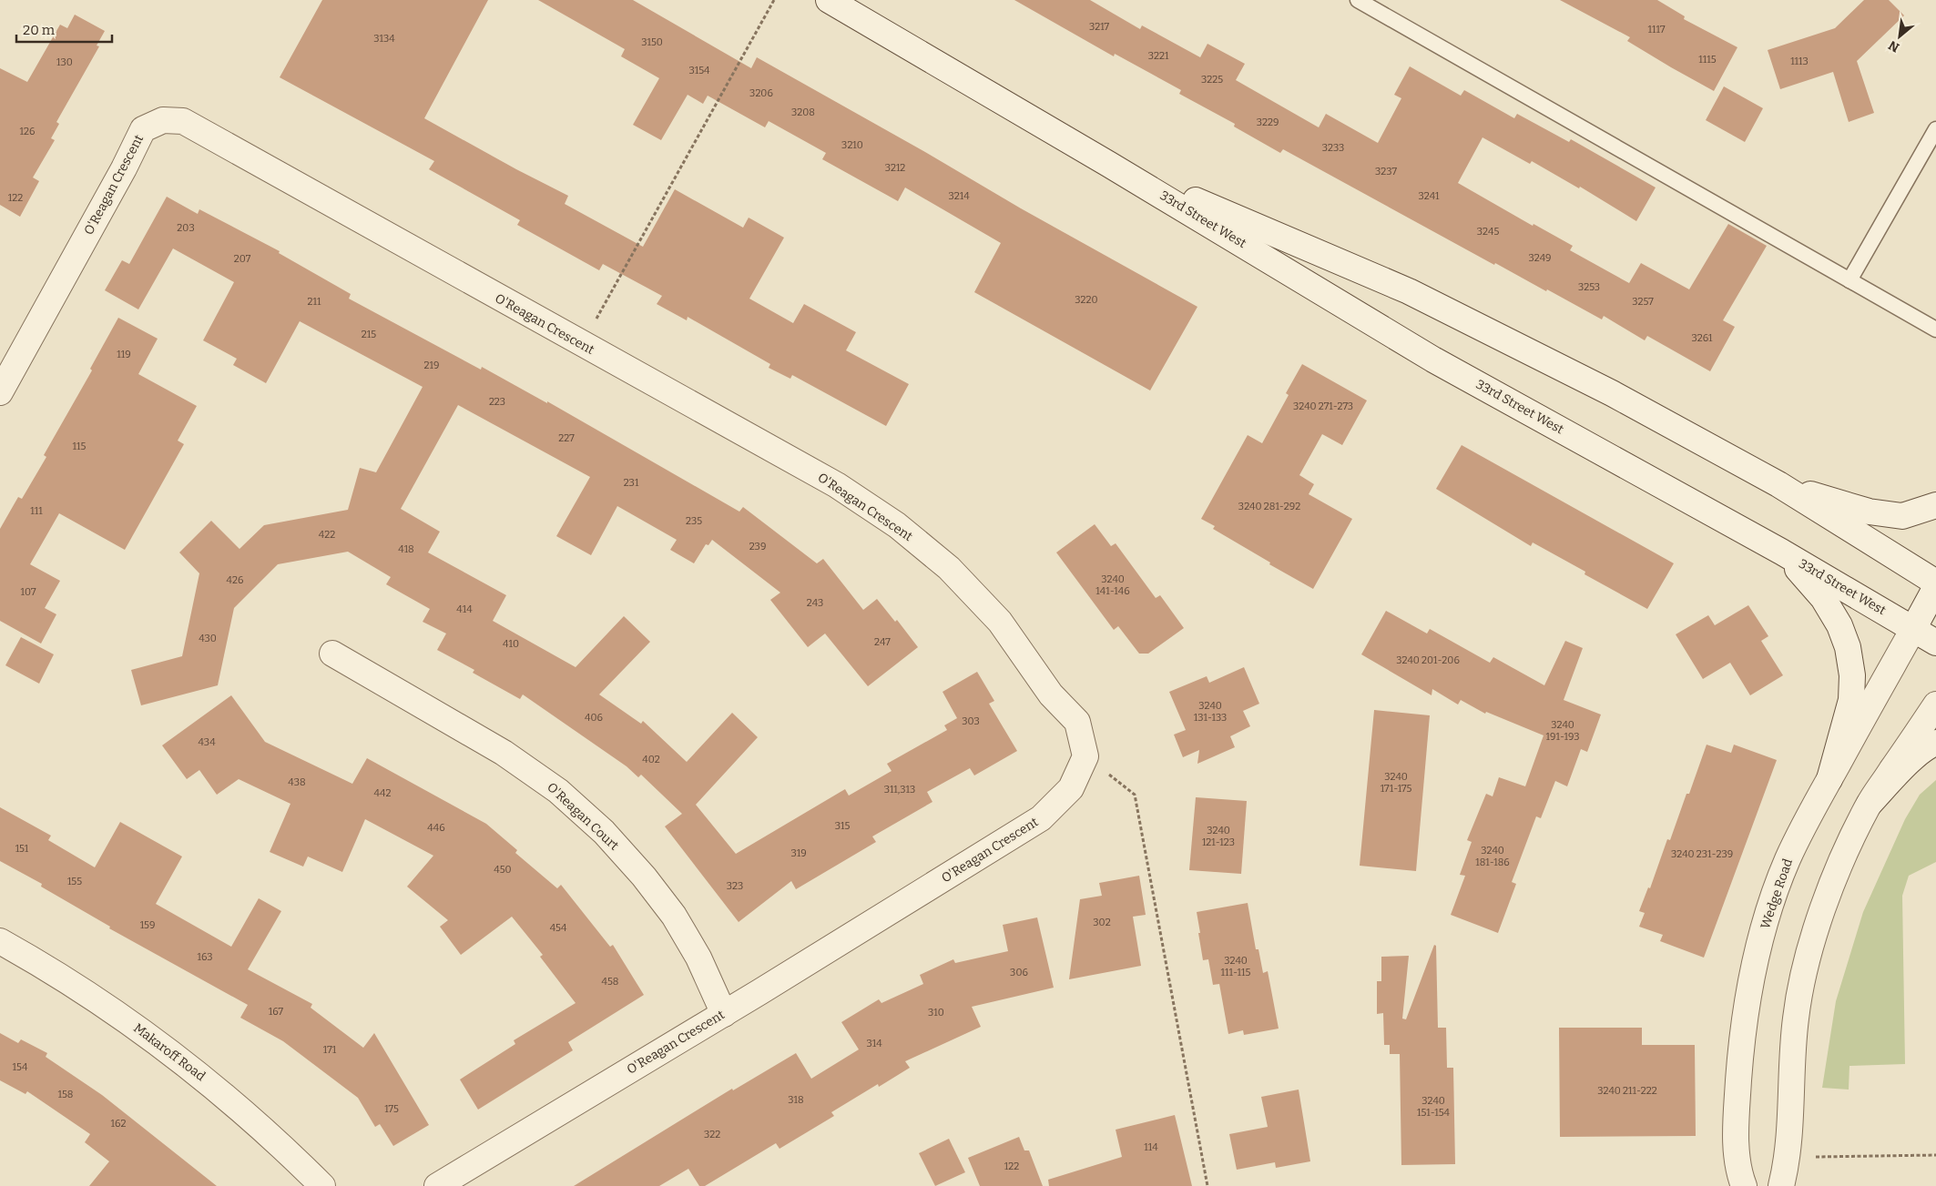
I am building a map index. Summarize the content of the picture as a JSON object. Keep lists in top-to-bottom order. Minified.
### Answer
{"streets":{"street":["O'Reagan Crescent","33rd Street West","O'Reagan Court","Wedge Road","Makaroff Road"]},"crossings":[["O'Reagan Crescent","O'Reagan Court"],["33rd Street West","Wedge Road"]],"house_numbers":["3217","1117","3134","3150","3221","1115","1113","130","3154","3225","3206","3208","3229","126","3210","3233","3212","3237","3214","3241","122","203","3245","3249","207","3253","3220","211","3257","215","3261","119","219","223","3240 271-273","227","115","231","3240 281-292","111","235","422","239","418","3240 141-146","426","107","243","414","430","247","410","3240 201-206","3240 131-133","406","303","3240 191-193","434","402","3240 171-175","438","311,313","442","315","446","3240 121-123","151","3240 181-186","319","3240 231-239","450","155","323","302","159","454","163","3240 111-115","306","458","167","310","314","171","154","3240 211-222","158","318","3240 151-154","175","162","322","114","122"],"scale_bar":"20 m","north":"bottom left"}
